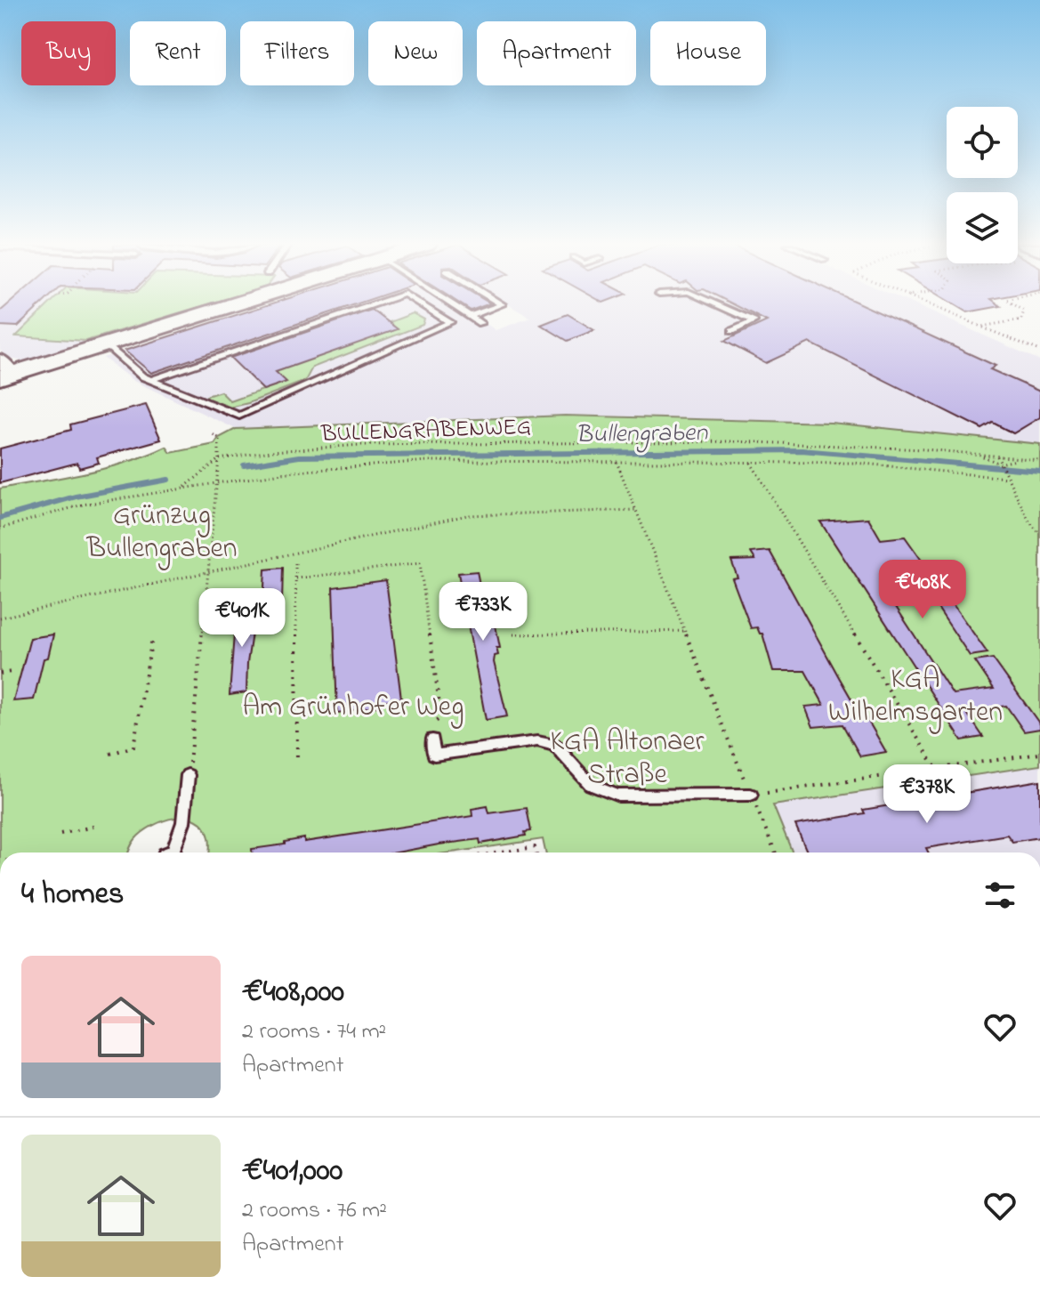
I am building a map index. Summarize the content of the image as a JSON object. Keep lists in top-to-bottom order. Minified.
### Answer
{"streets":{"path":["BULLENGRABENWEG"]},"water":["Bullengraben"],"parks":["Grünzug Bullengraben","KGA Wilhelmsgarten","Am Grünhofer Weg","KGA Altonaer Straße"],"page":{"chip":["Buy","Rent","Filters","New","Apartment","House"],"price":["€408K","€733K","€401K","€378K"],"heading":"4 homes","list":[{"name":"€408,000","note":"2 rooms · 74 m² · Apartment"},{"name":"€401,000","note":"2 rooms · 76 m² · Apartment"}]}}
